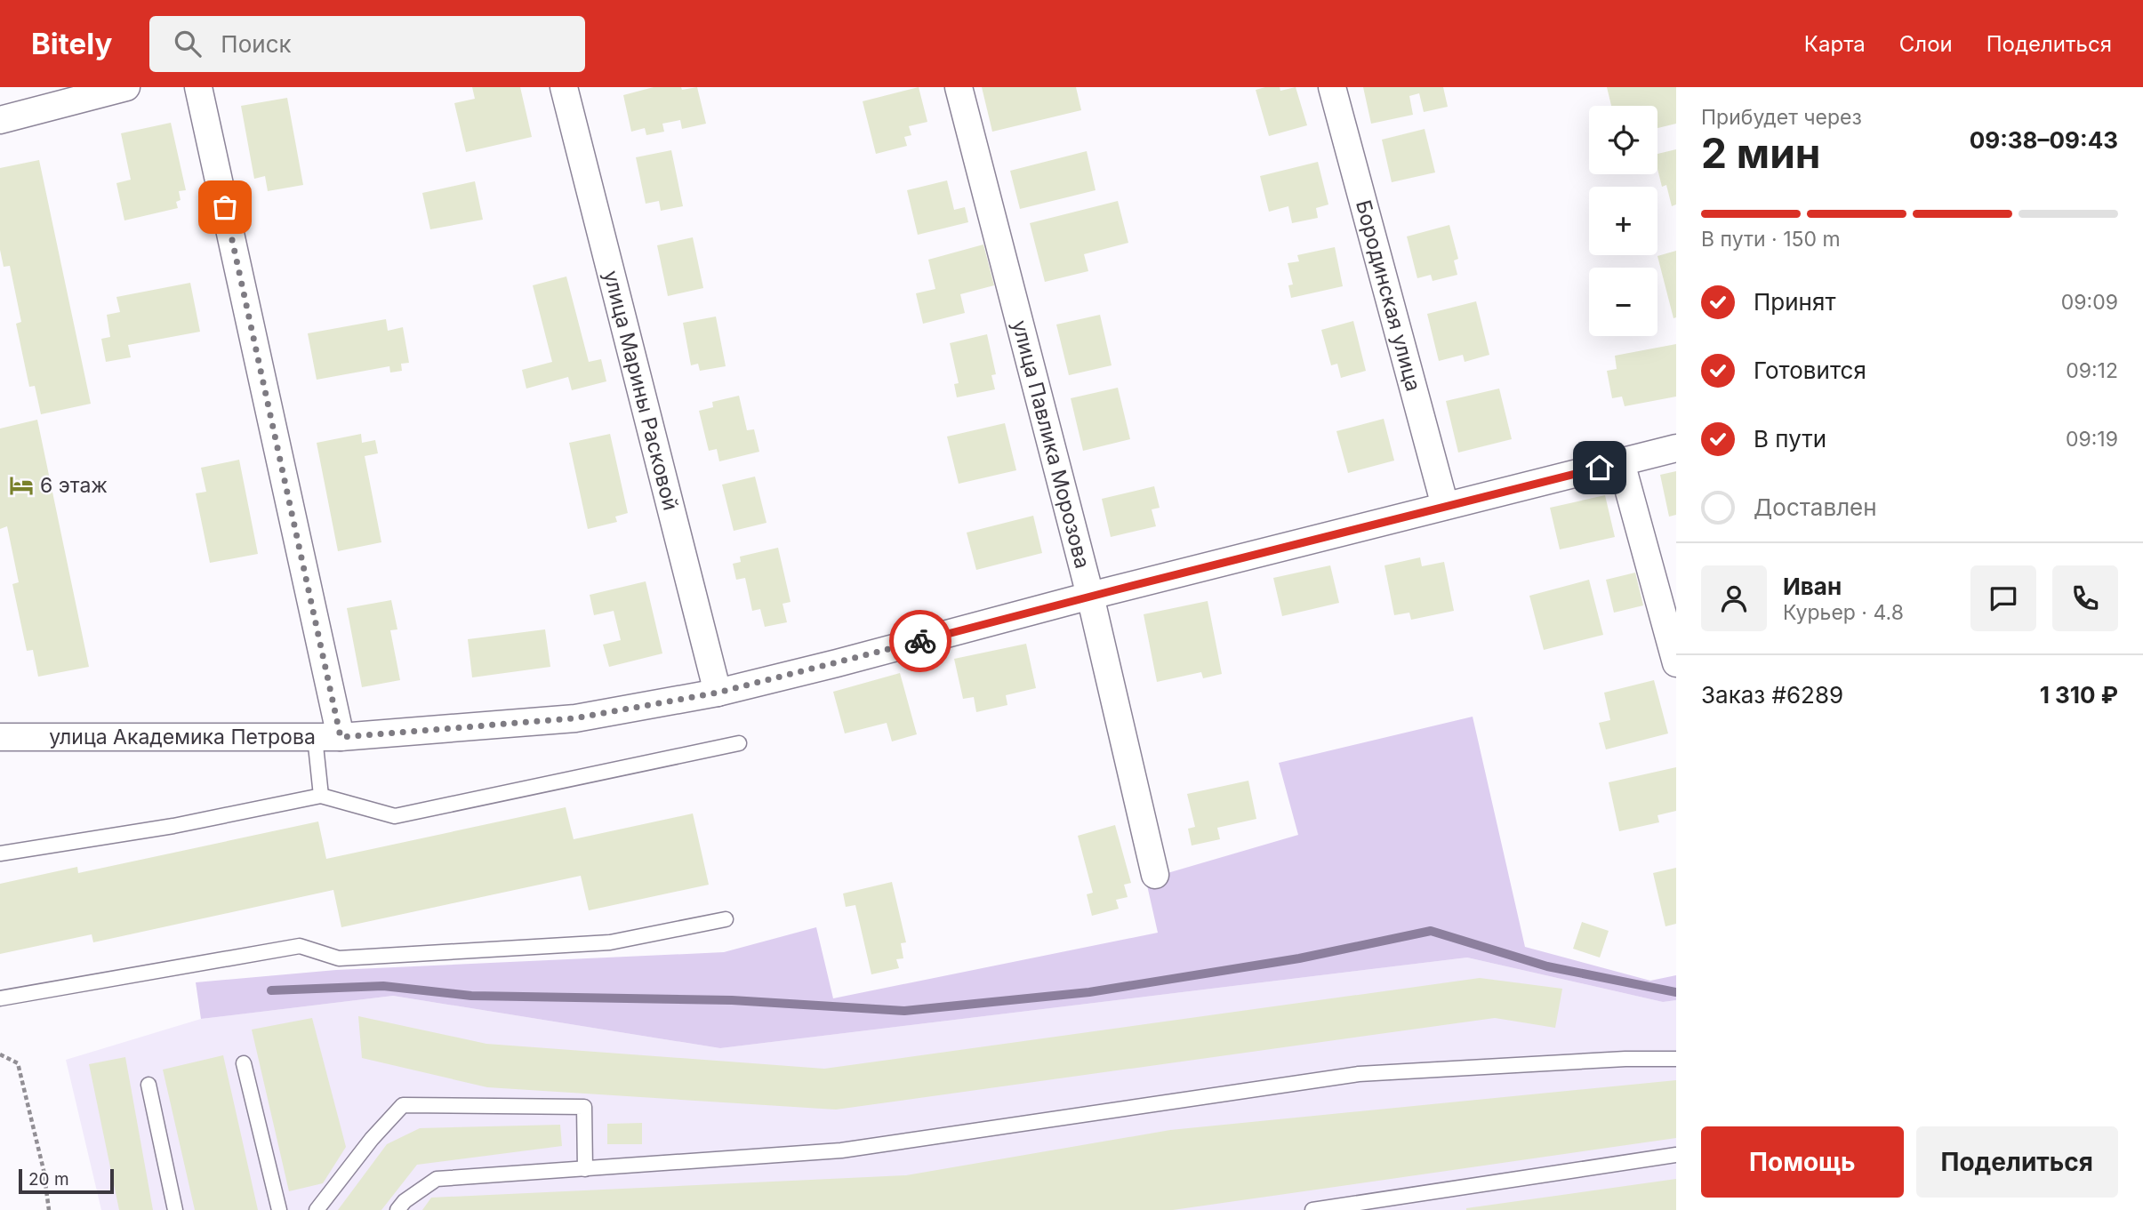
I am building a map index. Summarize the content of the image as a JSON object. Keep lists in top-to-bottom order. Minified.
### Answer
{"streets":{"street":["Бородинская улица","улица Марины Расковой","улица Павлика Морозова","улица Академика Петрова"]},"crossings":[["Бородинская улица","улица Академика Петрова"],["улица Марины Расковой","улица Академика Петрова"],["улица Павлика Морозова","улица Академика Петрова"]],"places":{"hotel":["6 этаж"]},"scale_bar":"20 m","page":{"header":"Bitely","search":"Поиск","nav":["Карта","Слои","Поделиться"],"heading":["2 мин","Прибудет через","09:38–09:43"],"panel":["Иван","Курьер · 4.8","Заказ #6289","1 310 ₽"],"map_buttons":["+","−"],"bar":"В пути · 150 m","list":[["Принят","09:09"],["Готовится","09:12"],["В пути","09:19"],"Доставлен"],"buttons":["Помощь","Поделиться"],"scale":"20 m"}}
